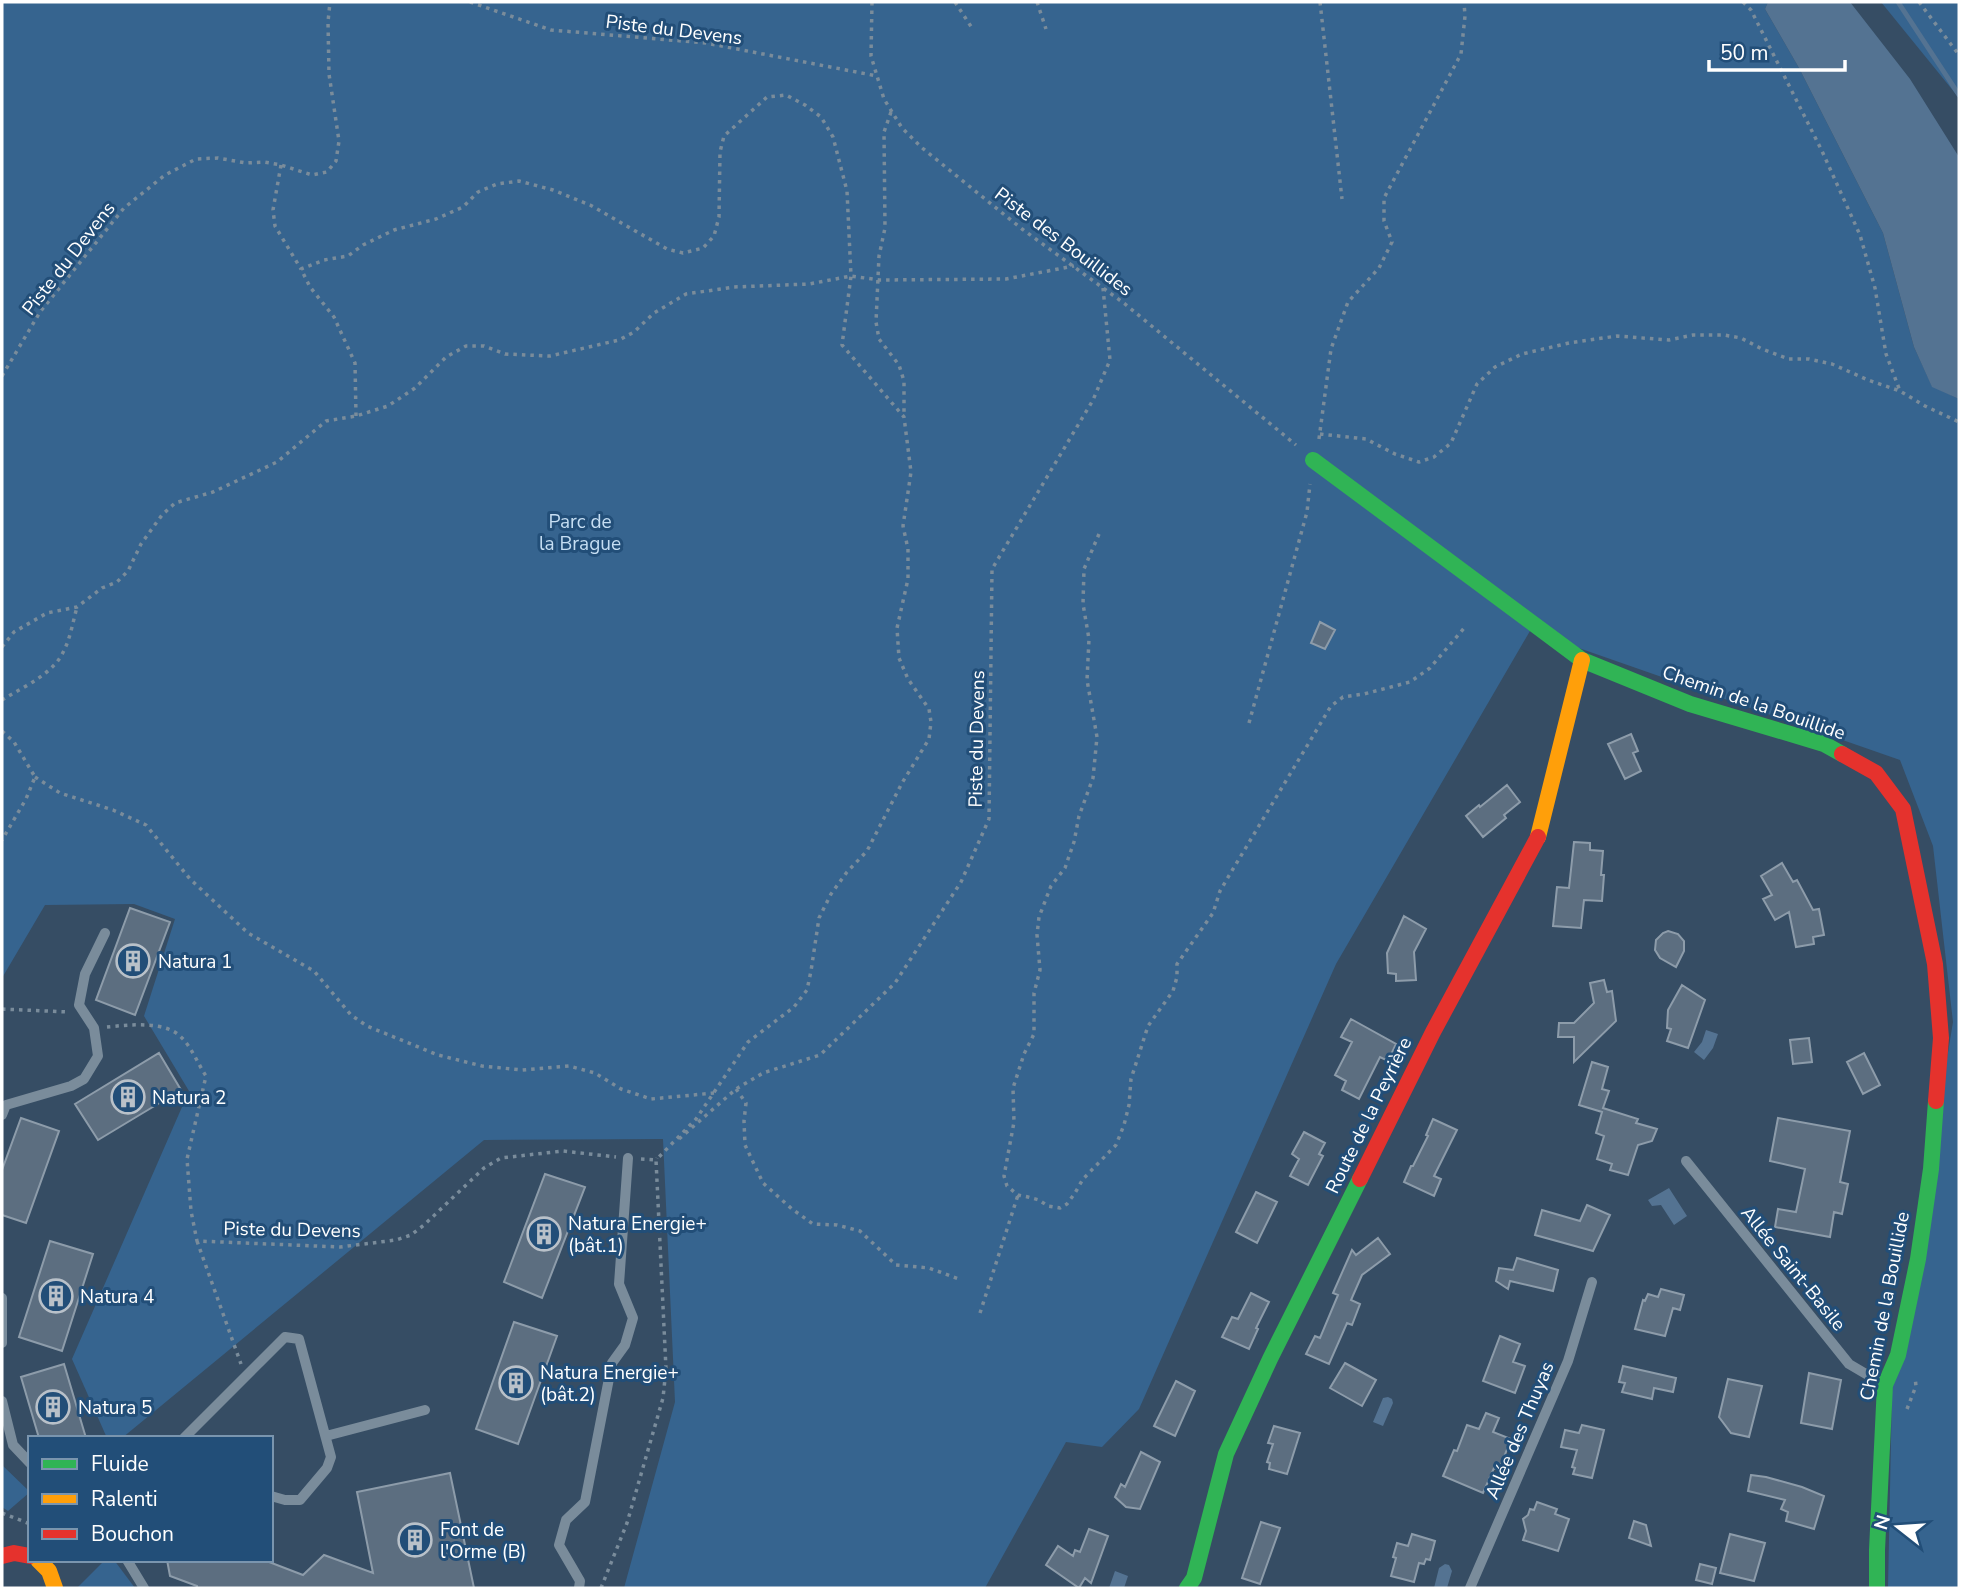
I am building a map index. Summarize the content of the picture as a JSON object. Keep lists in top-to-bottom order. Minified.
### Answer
{"streets":{"street":["Chemin de la Bouillide","Route de la Peyrière"],"lane":["Allée Saint-Basile","Allée des Thuyas"],"path":["Piste du Devens","Piste des Bouillides"]},"crossings":[["Piste du Devens","Piste des Bouillides"],["Piste des Bouillides","Chemin de la Bouillide"],["Chemin de la Bouillide","Route de la Peyrière"],["Chemin de la Bouillide","Allée Saint-Basile"]],"parks":["Parc de la Brague"],"places":{"building":["Natura 1","Natura 2","Natura Energie+ (bât.1)","Natura 4","Natura Energie+ (bât.2)","Natura 5","Font de l'Orme (B)"]},"legend":["Fluide","Ralenti","Bouchon"],"scale_bar":"50 m","north":"left"}
